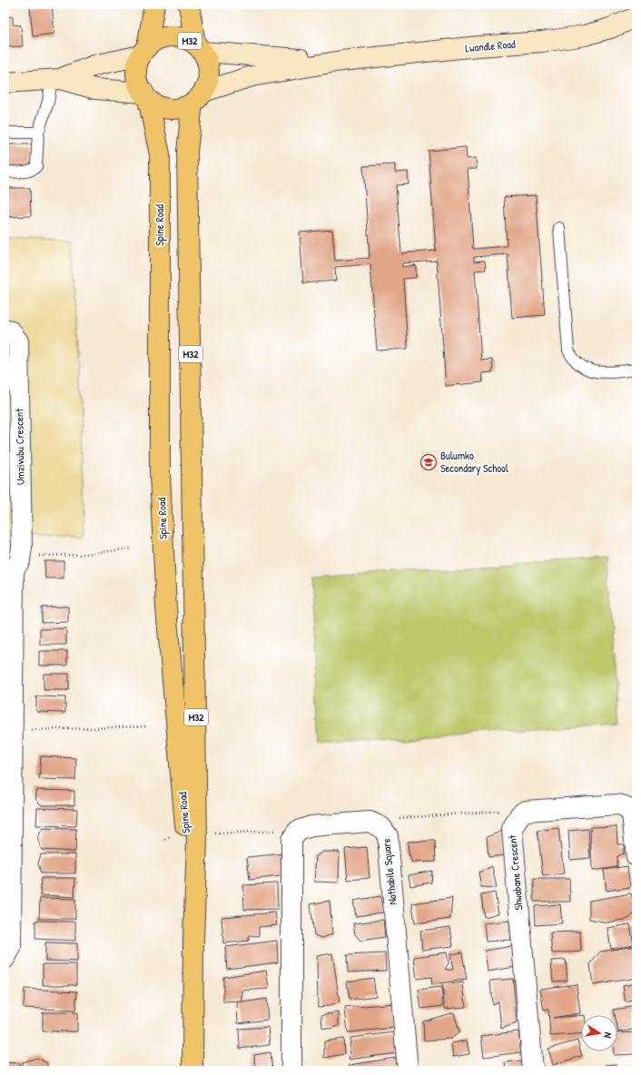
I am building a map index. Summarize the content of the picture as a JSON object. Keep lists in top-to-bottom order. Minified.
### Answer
{"streets":{"main road":["M32","Spine Road"],"street":["Lwandle Road","Umzivubu Crescent","Nothabile Square","Shwabane Crescent"]},"crossings":[["M32","Lwandle Road"],["M32","Spine Road"],["Lwandle Road","Spine Road"]],"places":{"school or university":["Bulumko Secondary School"]},"north":"right"}
